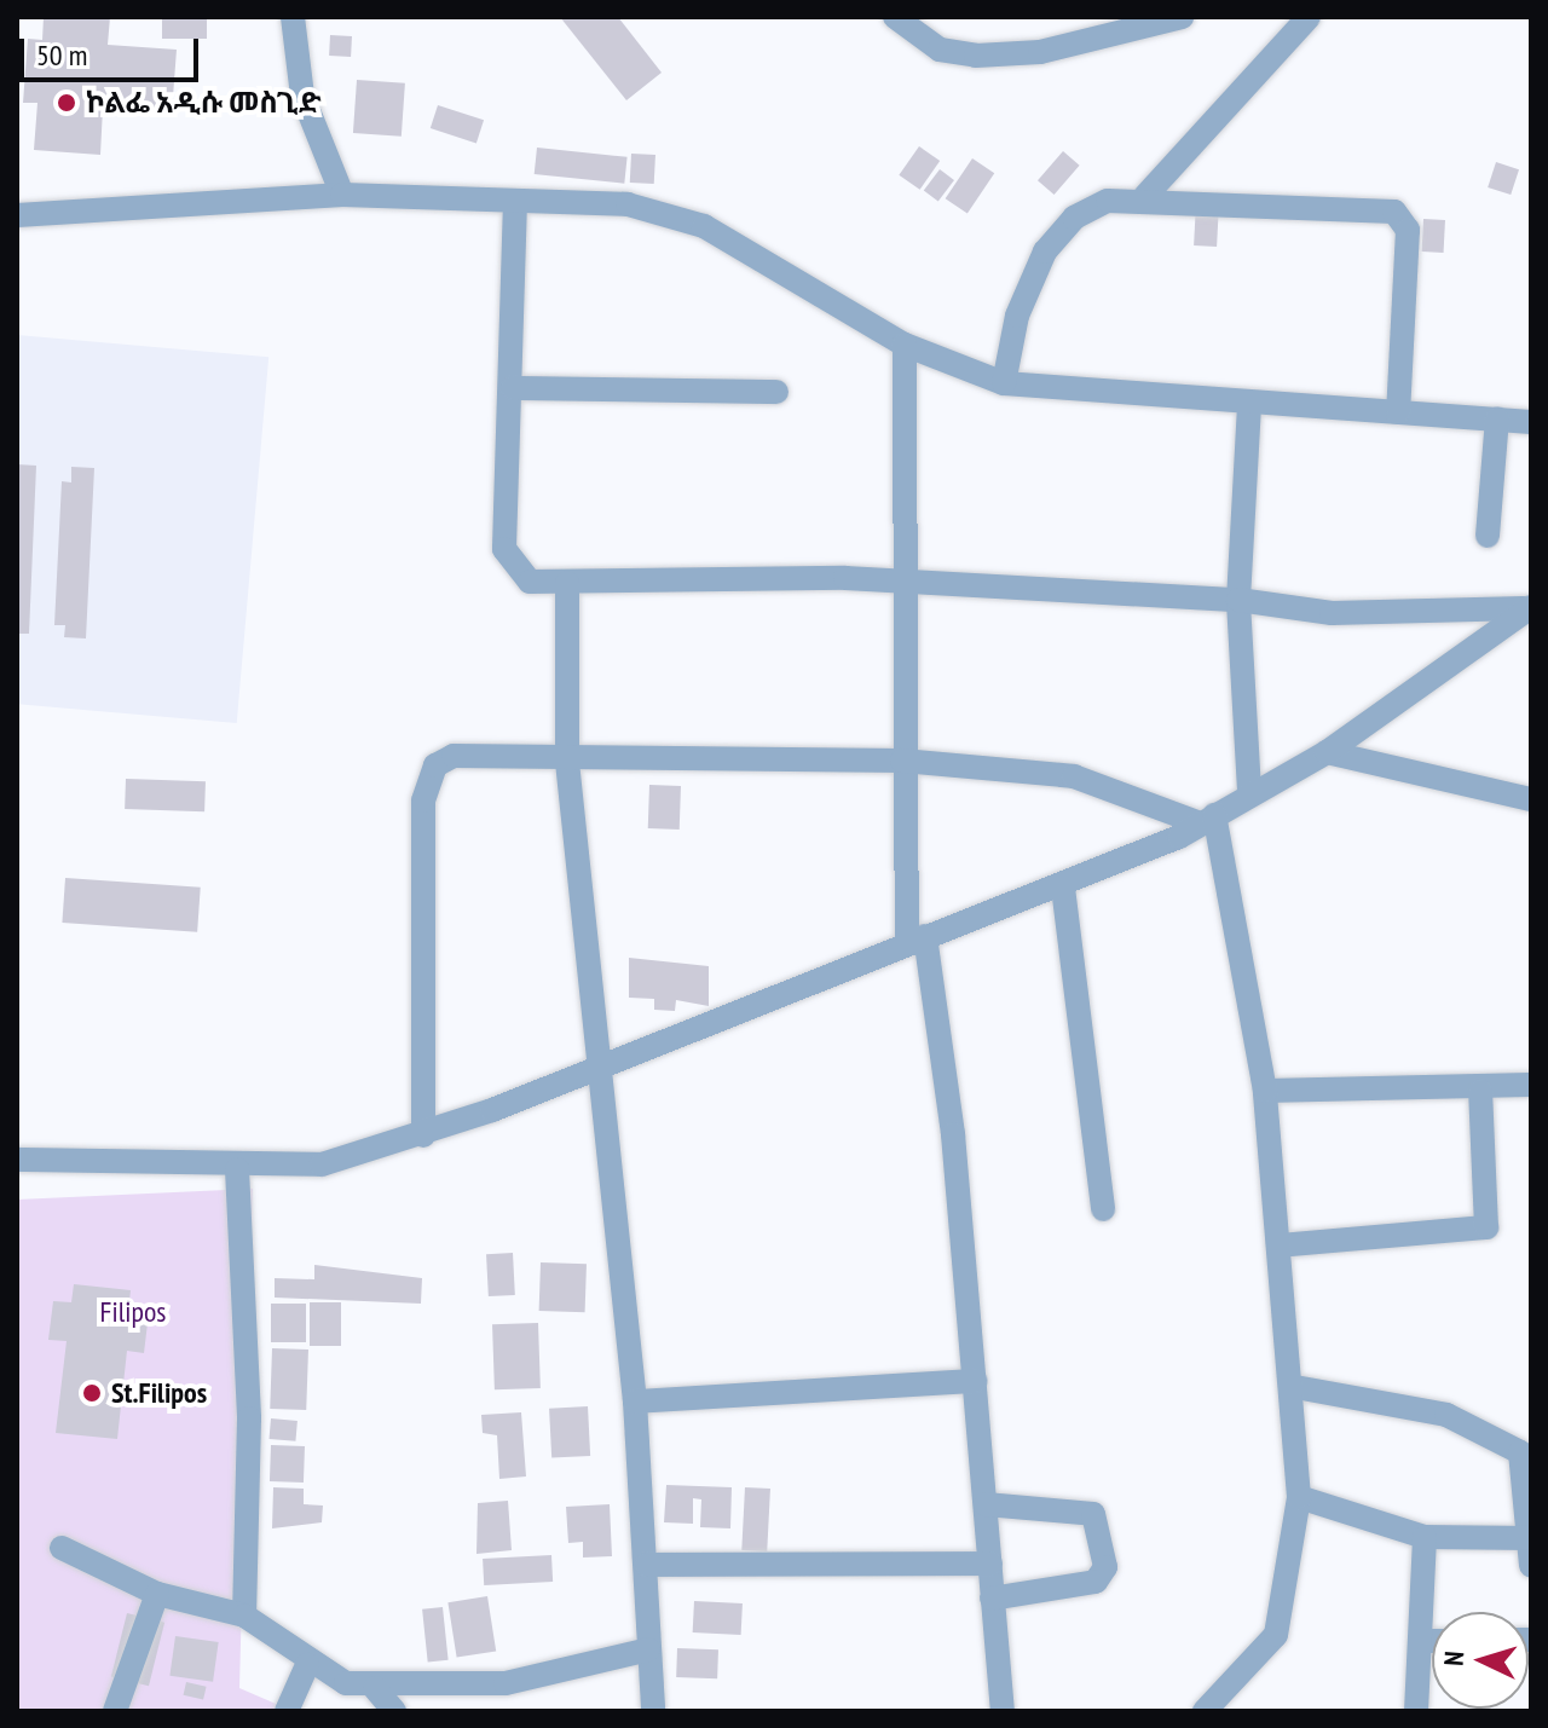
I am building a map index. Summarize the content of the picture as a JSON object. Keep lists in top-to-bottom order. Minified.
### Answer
{"parks":["Filipos"],"places":["ኮልፌ አዲሱ መስጊድ","St.Filipos"],"scale_bar":"50 m","north":"left"}
